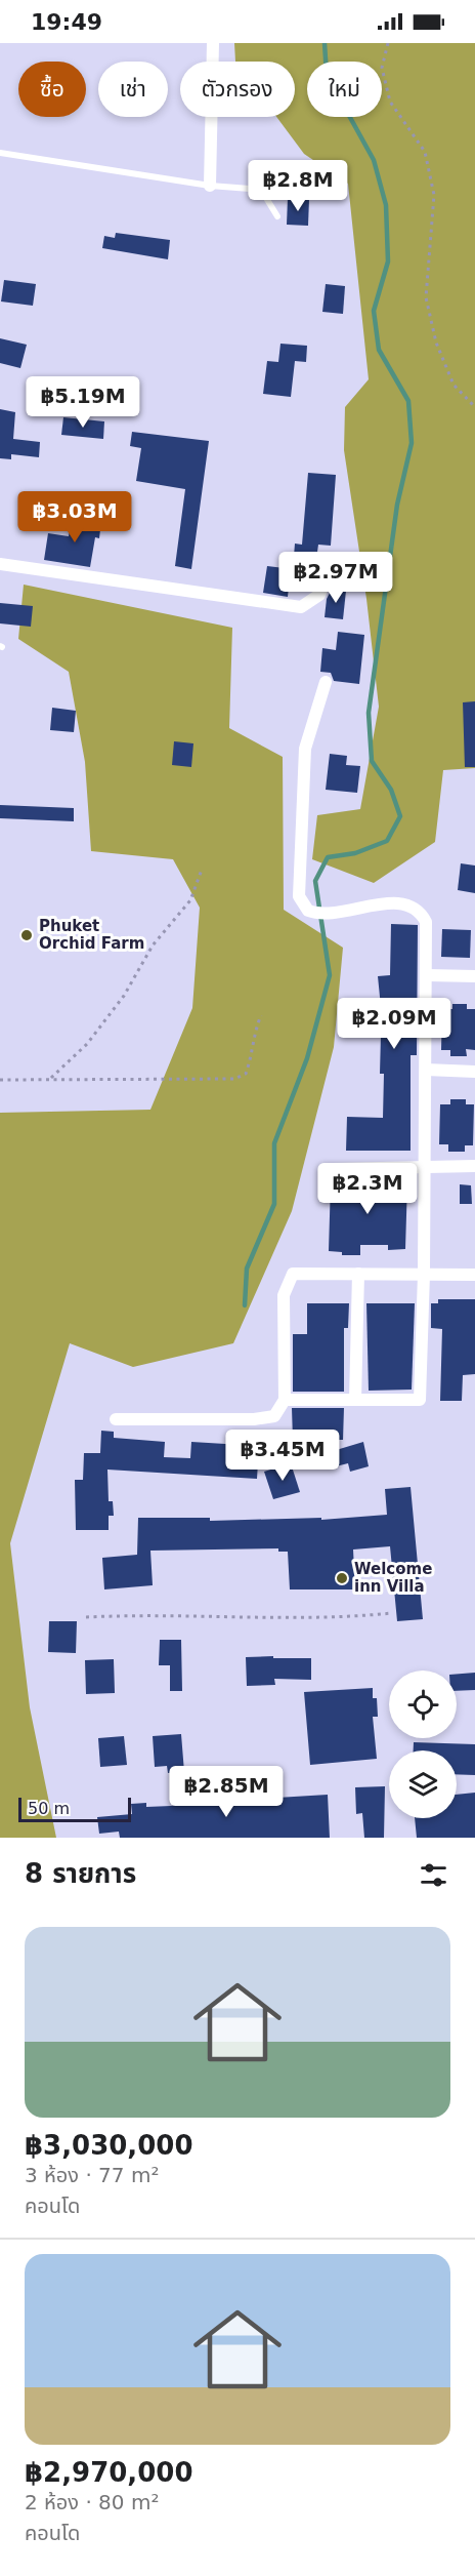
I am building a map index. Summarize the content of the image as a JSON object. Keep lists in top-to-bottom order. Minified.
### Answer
{"places":["Phuket Orchid Farm","Welcome inn Villa"],"scale_bar":"50 m","page":{"status":"19:49","chip":["ซื้อ","เช่า","ตัวกรอง","ใหม่"],"price":["฿2.8M","฿5.19M","฿3.03M","฿2.97M","฿2.09M","฿2.3M","฿3.45M","฿2.85M"],"scale":"50 m","heading":"8 รายการ","list":[{"name":"฿3,030,000","note":"3 ห้อง · 77 m² · คอนโด"},{"name":"฿2,970,000","note":"2 ห้อง · 80 m² · คอนโด"}]}}
